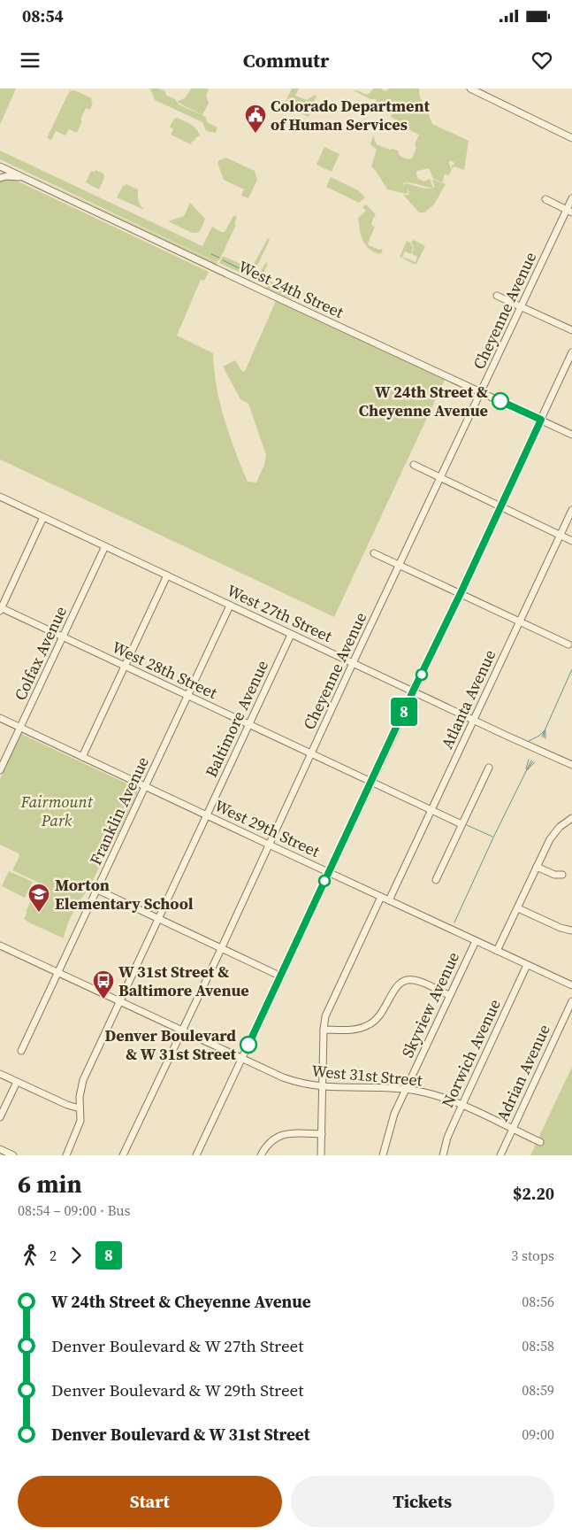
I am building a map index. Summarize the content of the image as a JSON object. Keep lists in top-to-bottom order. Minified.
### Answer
{"streets":{"street":["West 24th Street","Cheyenne Avenue","West 27th Street","Colfax Avenue","West 28th Street","Atlanta Avenue","Baltimore Avenue","Franklin Avenue","West 29th Street","Skyview Avenue","Norwich Avenue","Adrian Avenue","West 31st Street"]},"crossings":[["West 24th Street","Cheyenne Avenue"],["Cheyenne Avenue","West 27th Street"],["Cheyenne Avenue","West 28th Street"],["Cheyenne Avenue","West 29th Street"],["Cheyenne Avenue","West 31st Street"],["West 27th Street","Colfax Avenue"],["West 27th Street","Atlanta Avenue"],["West 27th Street","Baltimore Avenue"],["West 27th Street","Franklin Avenue"],["Colfax Avenue","West 28th Street"],["Colfax Avenue","West 29th Street"],["West 28th Street","Atlanta Avenue"],["West 28th Street","Baltimore Avenue"],["West 28th Street","Franklin Avenue"],["Atlanta Avenue","West 29th Street"],["Baltimore Avenue","West 29th Street"],["Baltimore Avenue","West 31st Street"],["Franklin Avenue","West 29th Street"],["Franklin Avenue","West 31st Street"],["West 29th Street","Skyview Avenue"],["West 29th Street","Norwich Avenue"],["Skyview Avenue","West 31st Street"],["Norwich Avenue","West 31st Street"],["Adrian Avenue","West 31st Street"]],"parks":["Fairmount Park"],"places":{"public building":["Colorado Department of Human Services"],"other":["W 24th Street & Cheyenne Avenue","Denver Boulevard & W 31st Street"],"school or university":["Morton Elementary School"],"bus stop":["W 31st Street & Baltimore Avenue"]},"lines":["bus line 8"],"page":{"status":"08:54","header":"Commutr","on_map":"8","heading":["6 min","08:54 – 09:00 · Bus","$2.20"],"legs":["2","8","3 stops"],"list":[{"name":"W 24th Street & Cheyenne Avenue","value":"08:56"},{"name":"Denver Boulevard & W 27th Street","value":"08:58"},{"name":"Denver Boulevard & W 29th Street","value":"08:59"},{"name":"Denver Boulevard & W 31st Street","value":"09:00"}],"buttons":["Start","Tickets"]}}
